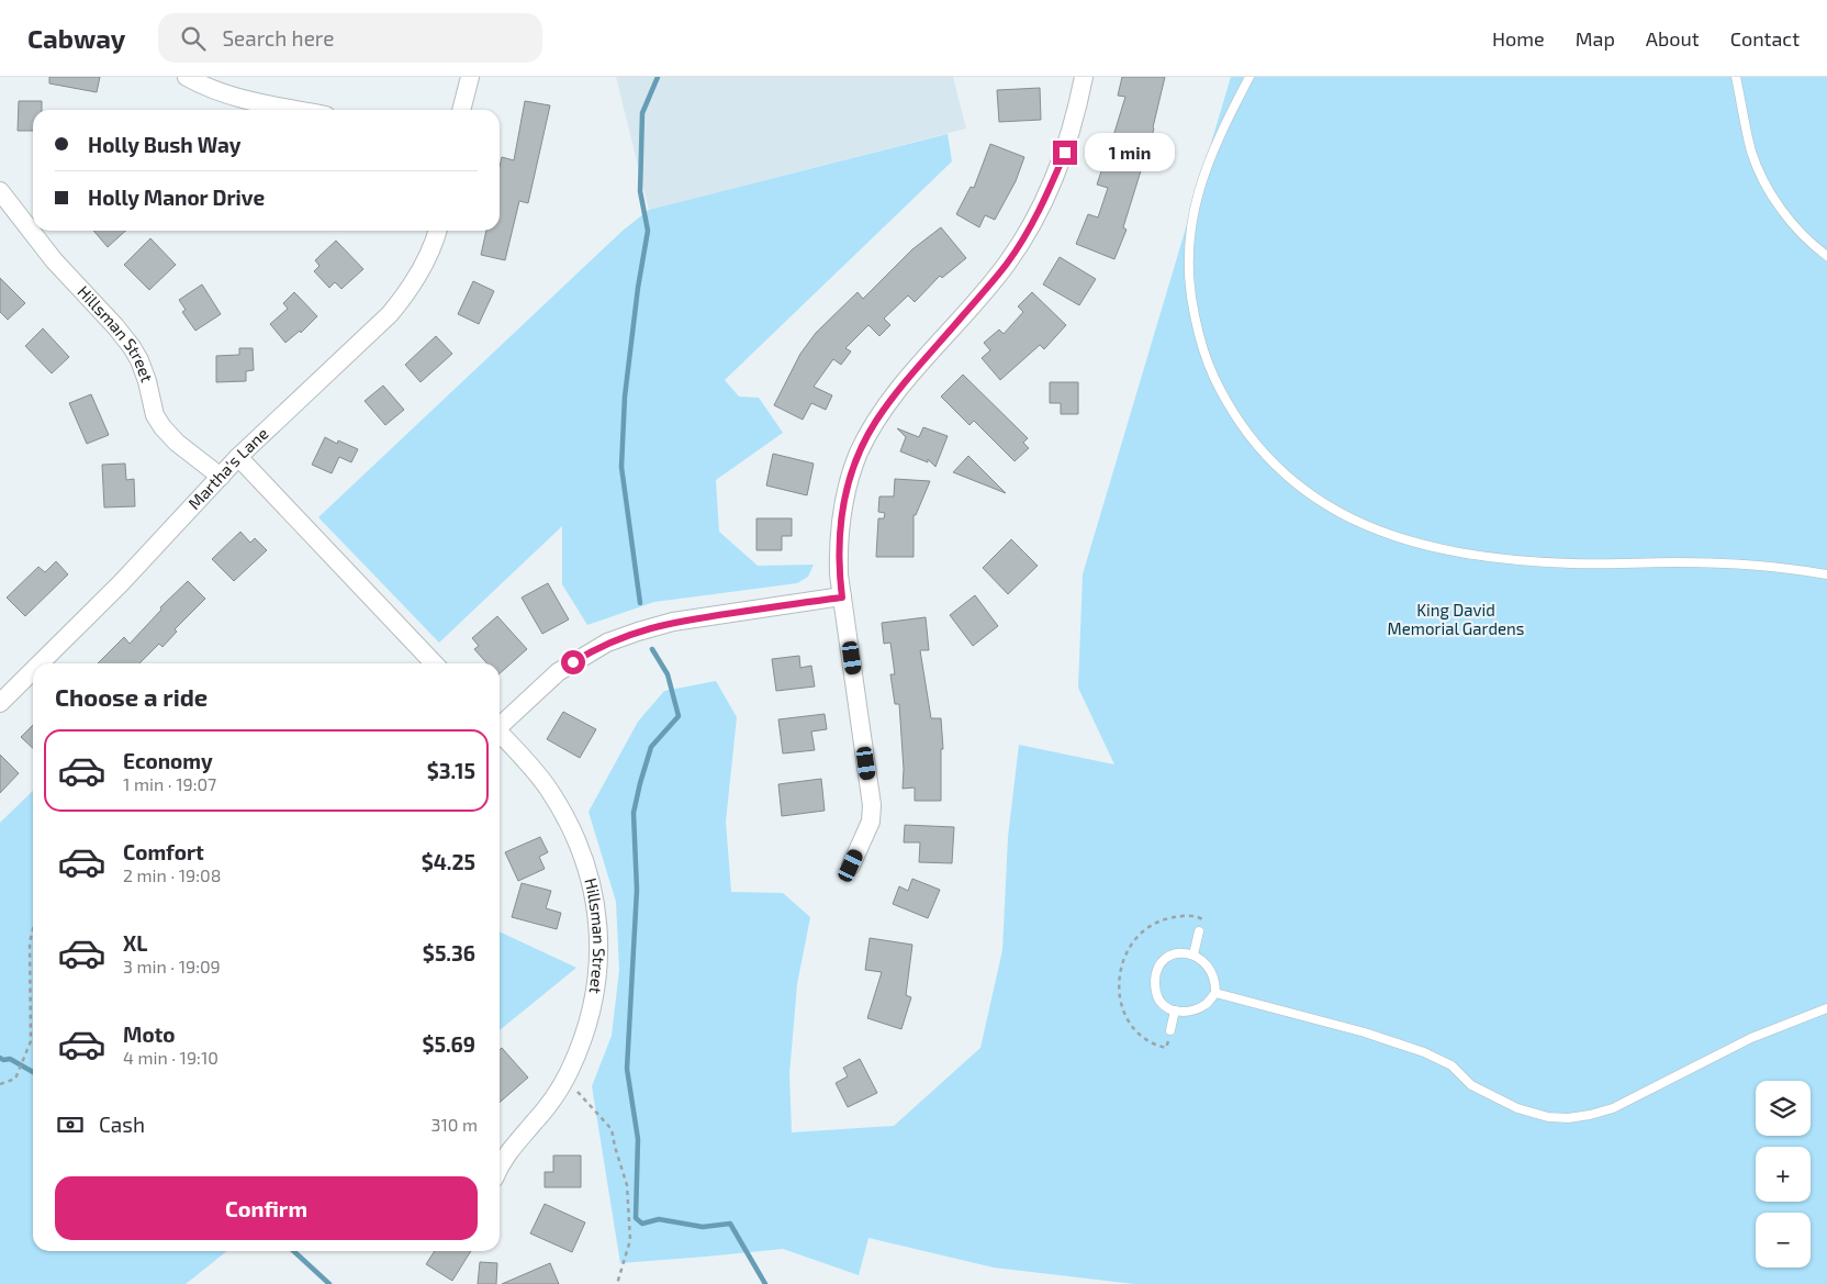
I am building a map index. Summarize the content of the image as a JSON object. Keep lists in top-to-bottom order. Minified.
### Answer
{"streets":{"street":["Hillsman Street","Martha's Lane"]},"crossings":[["Hillsman Street","Martha's Lane"]],"parks":["King David Memorial Gardens"],"page":{"header":"Cabway","search":"Search here","nav":["Home","Map","About","Contact"],"banner":["Holly Bush Way","Holly Manor Drive"],"bubble":"1 min","heading":"Choose a ride","list":[{"name":"Economy","note":"1 min · 19:07","value":"$3.15"},{"name":"Comfort","note":"2 min · 19:08","value":"$4.25"},{"name":"XL","note":"3 min · 19:09","value":"$5.36"},{"name":"Moto","note":"4 min · 19:10","value":"$5.69"}],"map_buttons":["+","−"],"pay":["Cash","310 m"],"buttons":"Confirm"}}
